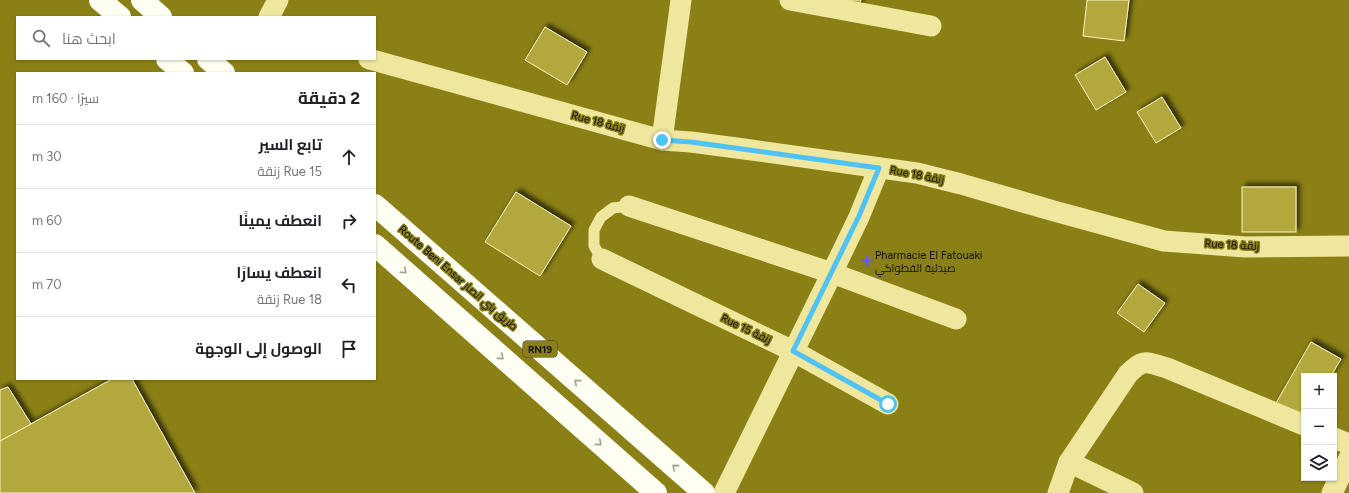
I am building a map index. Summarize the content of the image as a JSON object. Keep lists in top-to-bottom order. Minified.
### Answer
{"streets":{"highway":["Route Beni Ensar طريق بني انصار","RN19"],"street":["Rue 18 زنقة","Rue 15 زنقة"]},"places":{"health":["Pharmacie El Fatouaki صيدلية الفطواكي"]},"page":{"search":"ابحث هنا","heading":["2 دقيقة","سيرًا · 160 m"],"list":[["تابع السير","Rue 15 زنقة","30 m"],["انعطف يمينًا","60 m"],["انعطف يسارًا","Rue 18 زنقة","70 m"],"الوصول إلى الوجهة"],"map_buttons":["+","−"]}}
